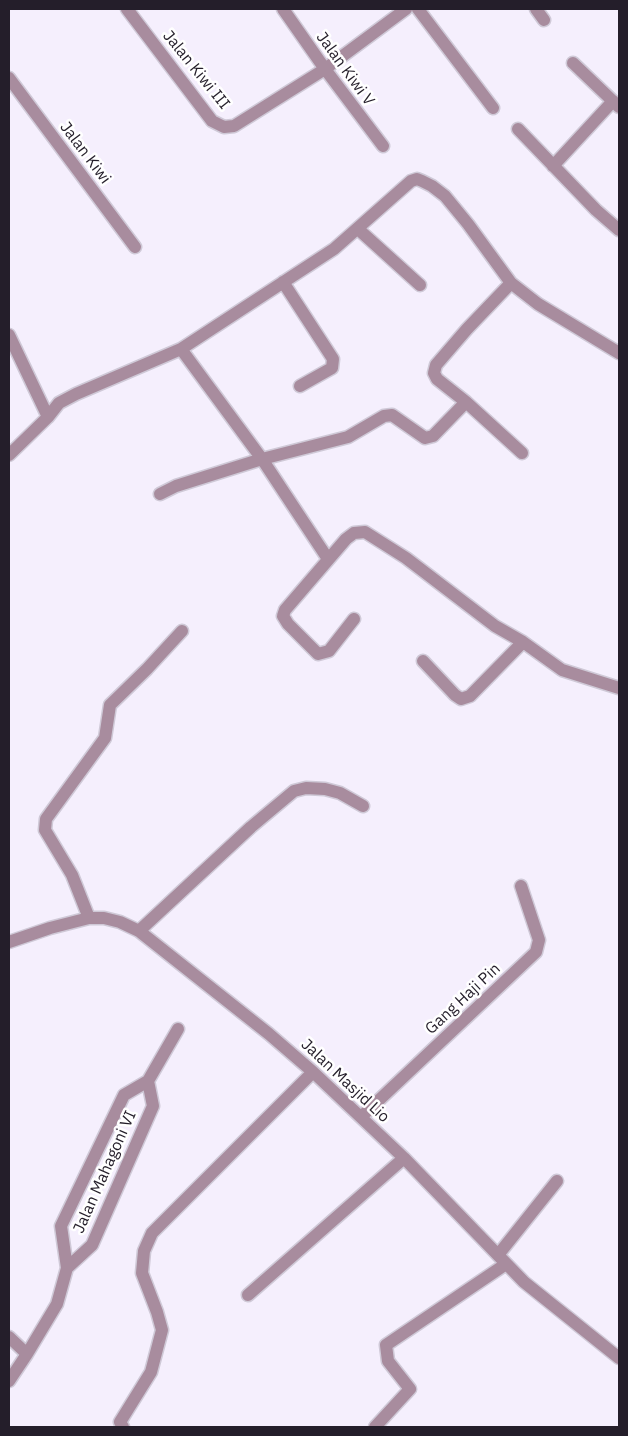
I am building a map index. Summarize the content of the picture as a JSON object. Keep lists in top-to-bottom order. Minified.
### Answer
{"streets":{"street":["Jalan Kiwi V","Jalan Kiwi III","Jalan Kiwi","Gang Haji Pin","Jalan Masjid Lio","Jalan Mahagoni VI"]},"crossings":[["Jalan Kiwi V","Jalan Kiwi III"],["Gang Haji Pin","Jalan Masjid Lio"]]}
